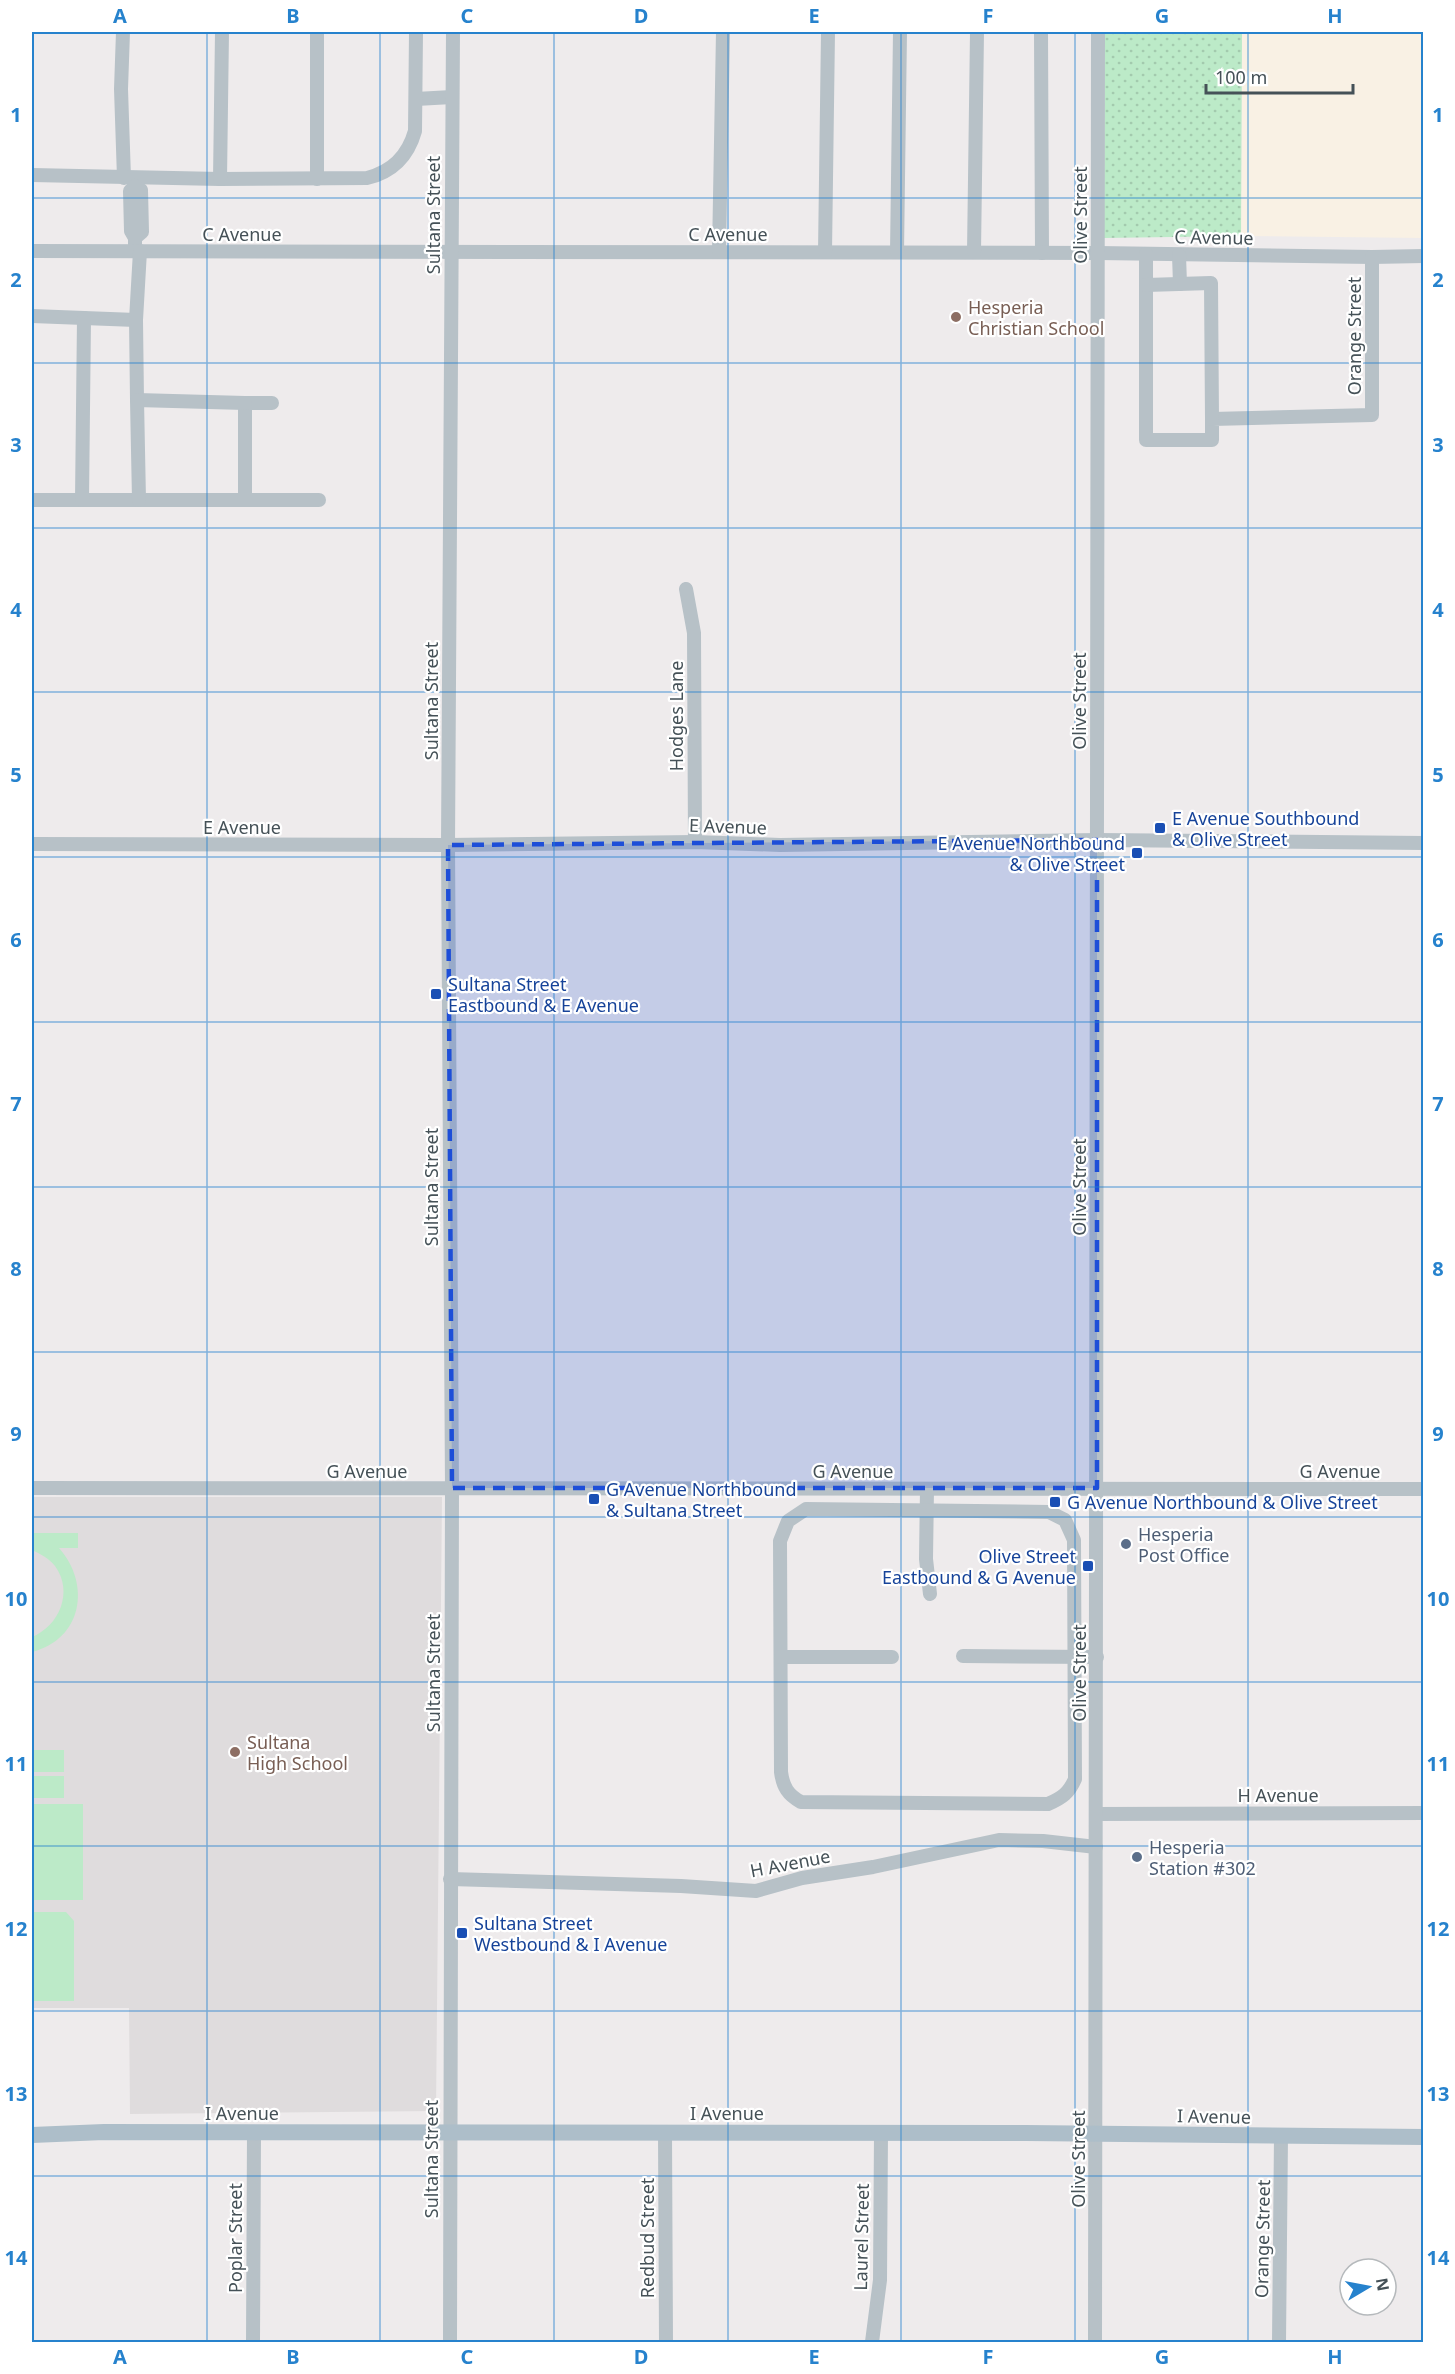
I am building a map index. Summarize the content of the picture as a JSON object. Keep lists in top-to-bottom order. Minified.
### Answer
{"streets":{"main road":["I Avenue"],"street":["Sultana Street","Olive Street","C Avenue","Orange Street","Hodges Lane","E Avenue","G Avenue","H Avenue","Laurel Street","Poplar Street","Redbud Street"]},"crossings":[["Sultana Street","C Avenue"],["Sultana Street","E Avenue"],["Sultana Street","G Avenue"],["Sultana Street","H Avenue"],["Sultana Street","I Avenue"],["Olive Street","C Avenue"],["Olive Street","E Avenue"],["Olive Street","G Avenue"],["Olive Street","H Avenue"],["Olive Street","I Avenue"],["C Avenue","Orange Street"],["Orange Street","I Avenue"],["Hodges Lane","E Avenue"],["I Avenue","Laurel Street"],["I Avenue","Poplar Street"],["I Avenue","Redbud Street"]],"places":{"other":["Hesperia Christian School","Hesperia Post Office","Sultana High School","Hesperia Station #302"],"transit":["E Avenue Southbound & Olive Street","E Avenue Northbound & Olive Street","Sultana Street Eastbound & E Avenue","G Avenue Northbound & Sultana Street","G Avenue Northbound & Olive Street","Olive Street Eastbound & G Avenue","Sultana Street Westbound & I Avenue"]},"scale_bar":"100 m","north":"right","grid":{"columns":["A","B","C","D","E","F","G","H"],"rows":["1","2","3","4","5","6","7","8","9","10","11","12","13","14"]}}
